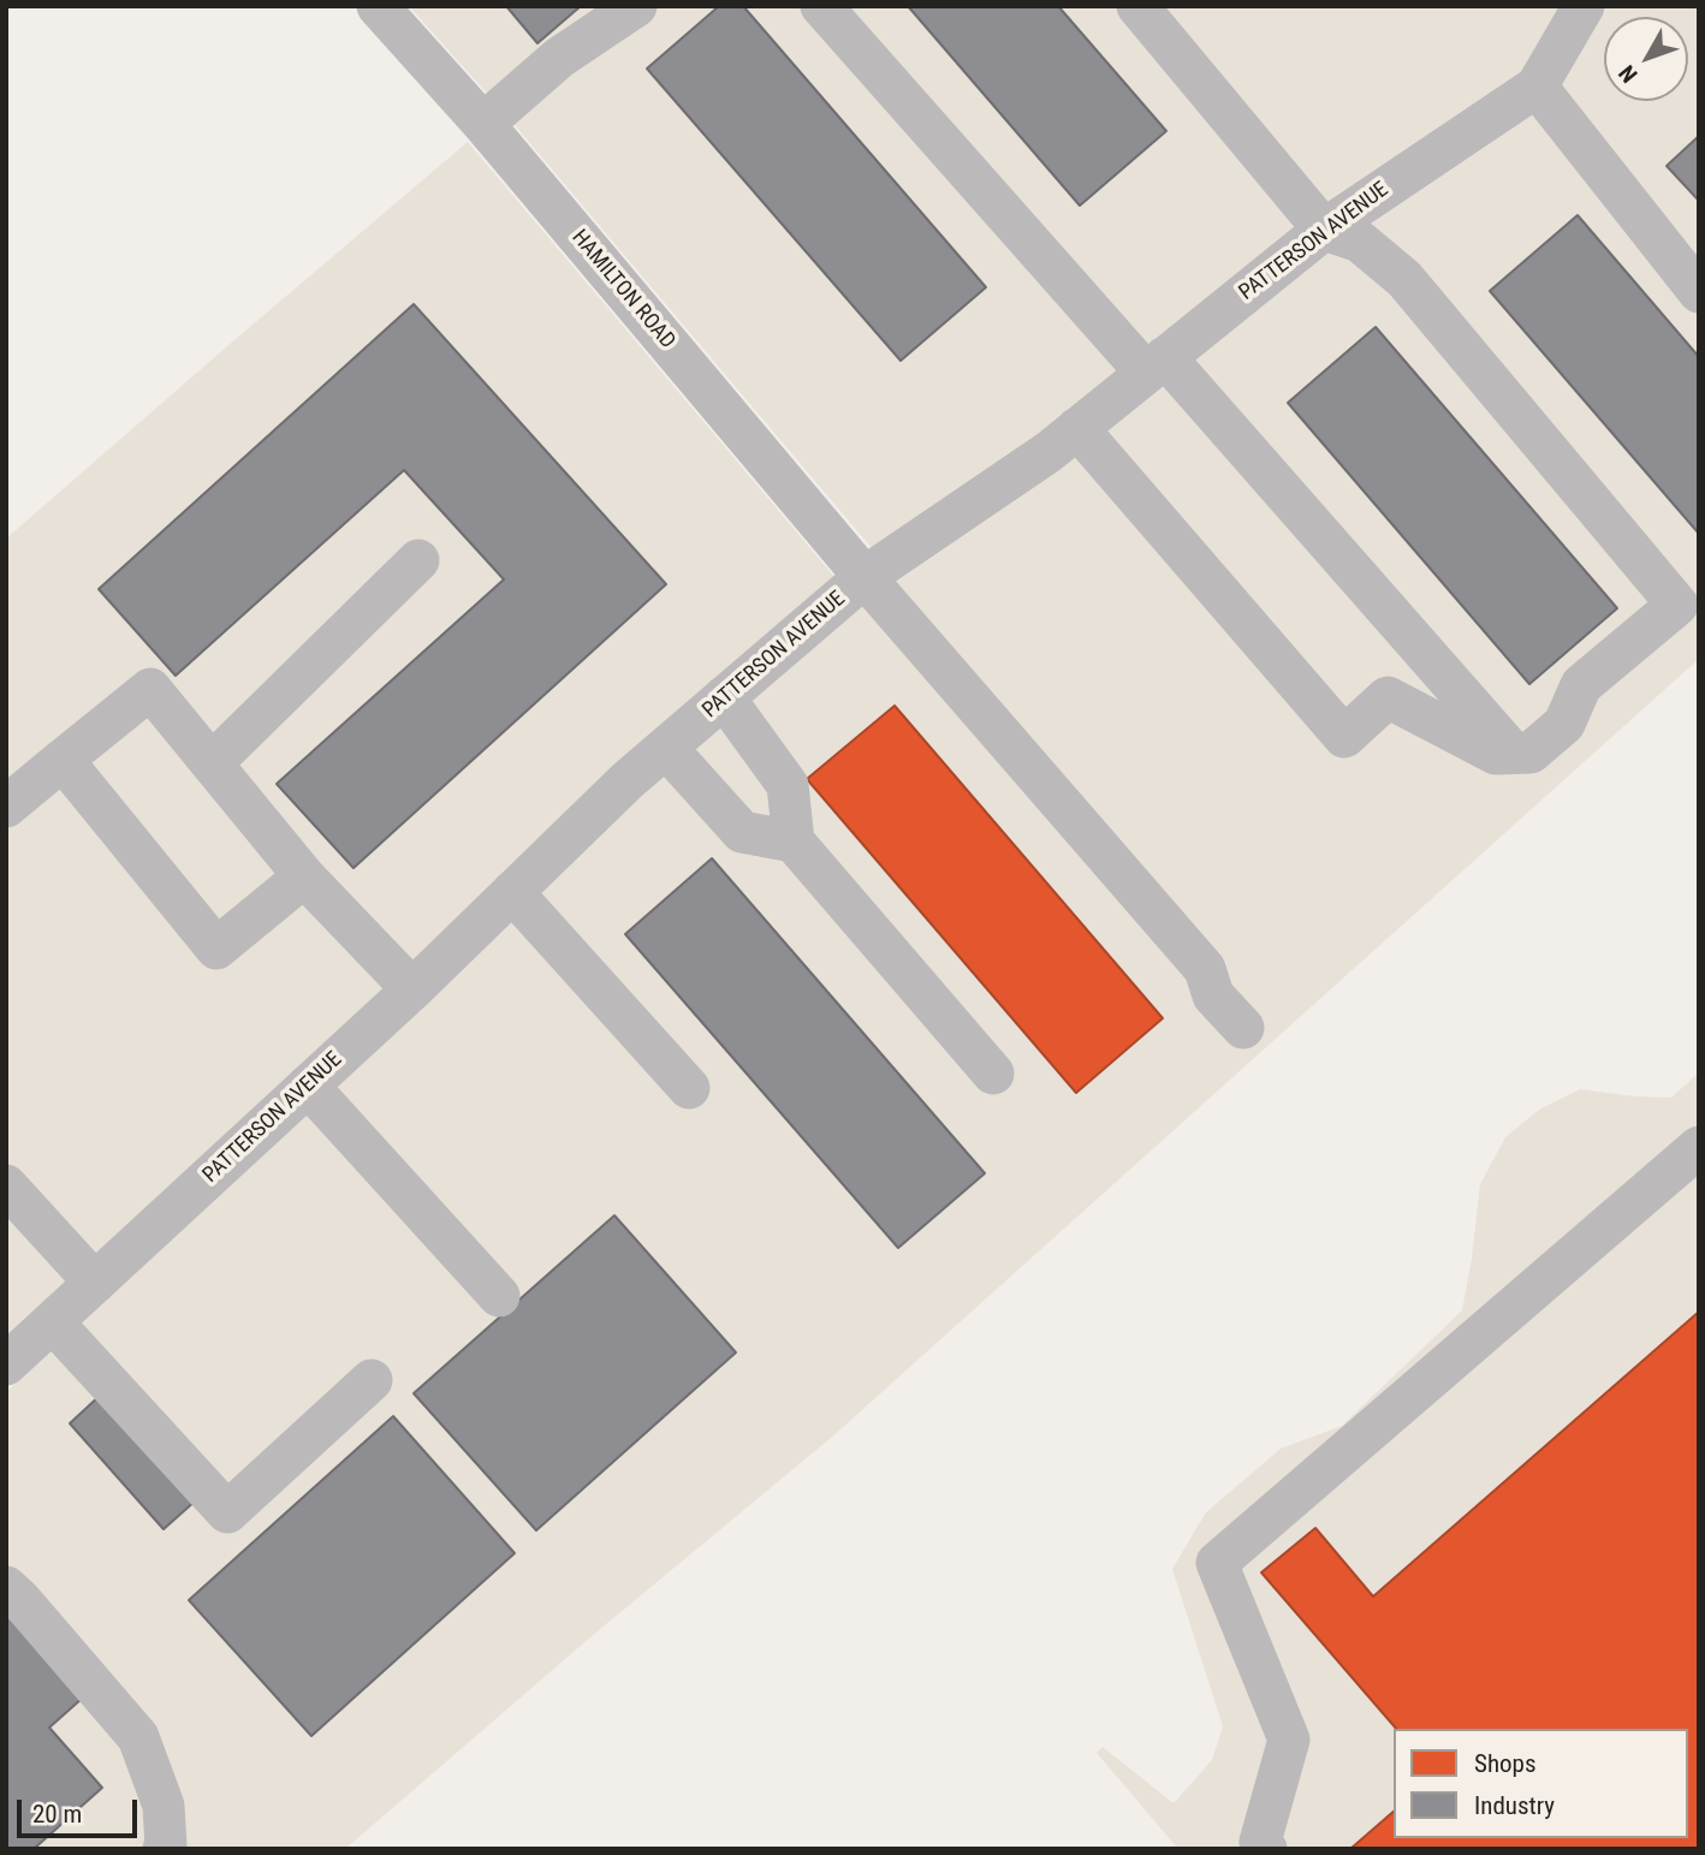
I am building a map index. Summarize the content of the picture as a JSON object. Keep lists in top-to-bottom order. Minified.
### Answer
{"streets":{"street":["PATTERSON AVENUE","HAMILTON ROAD"]},"crossings":[["PATTERSON AVENUE","HAMILTON ROAD"]],"legend":["Shops","Industry"],"scale_bar":"20 m","north":"bottom left"}
